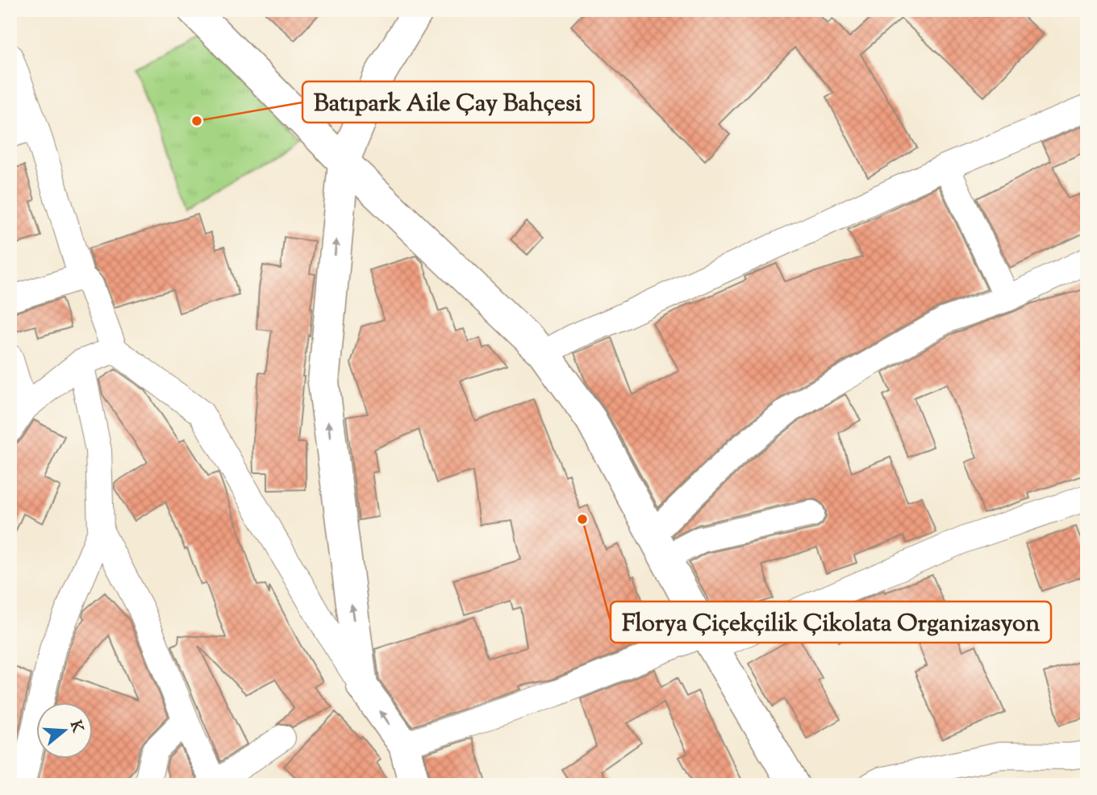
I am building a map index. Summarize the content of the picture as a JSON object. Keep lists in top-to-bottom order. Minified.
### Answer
{"places":["Batıpark Aile Çay Bahçesi","Florya Çiçekçilik Çikolata Organizasyon"],"north":"right"}
